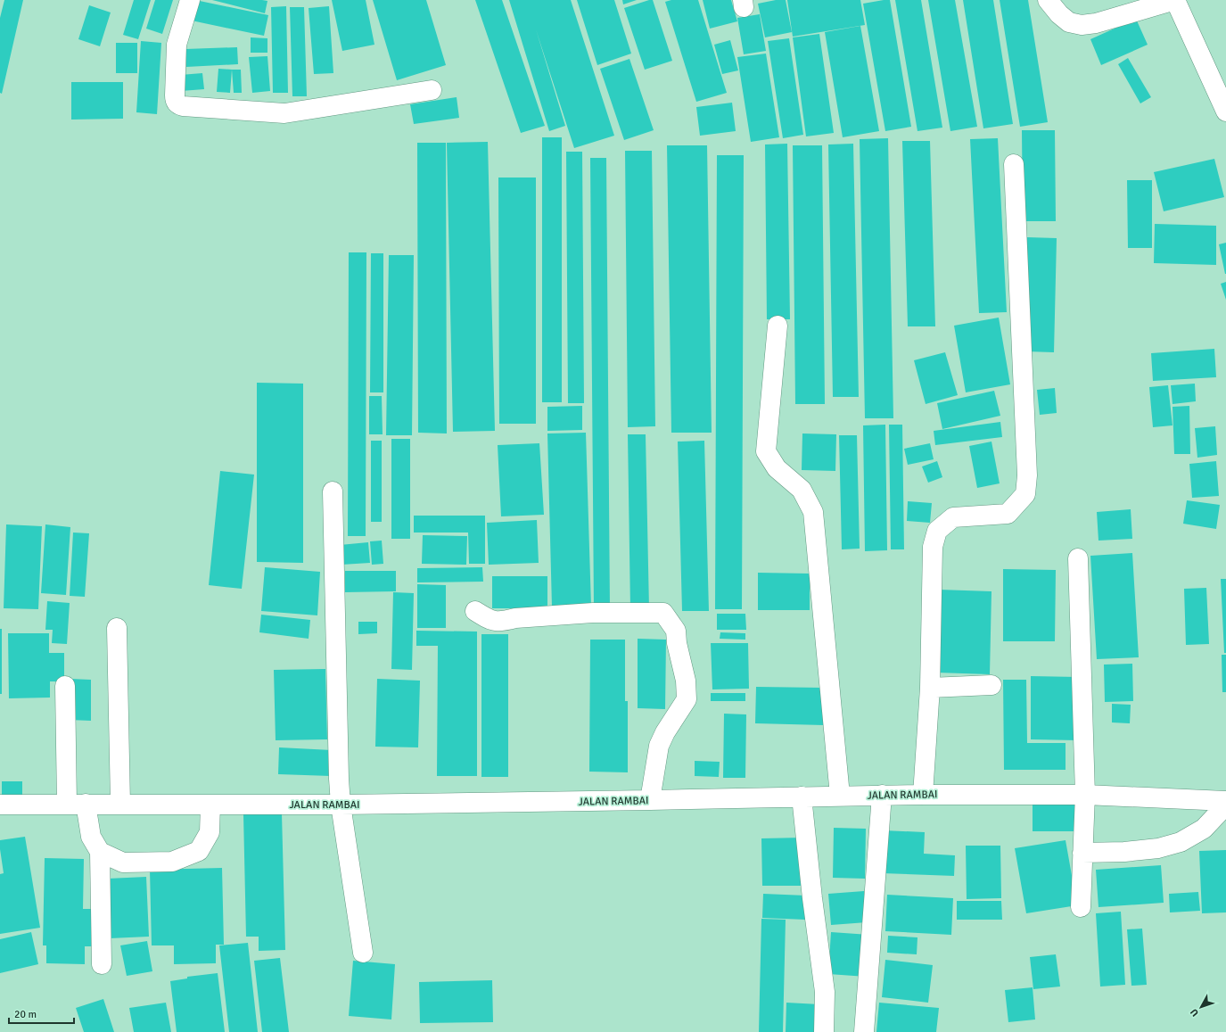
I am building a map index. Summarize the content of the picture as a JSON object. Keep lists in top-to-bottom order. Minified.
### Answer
{"streets":{"street":["JALAN RAMBAI"]},"scale_bar":"20 m","north":"bottom left"}
